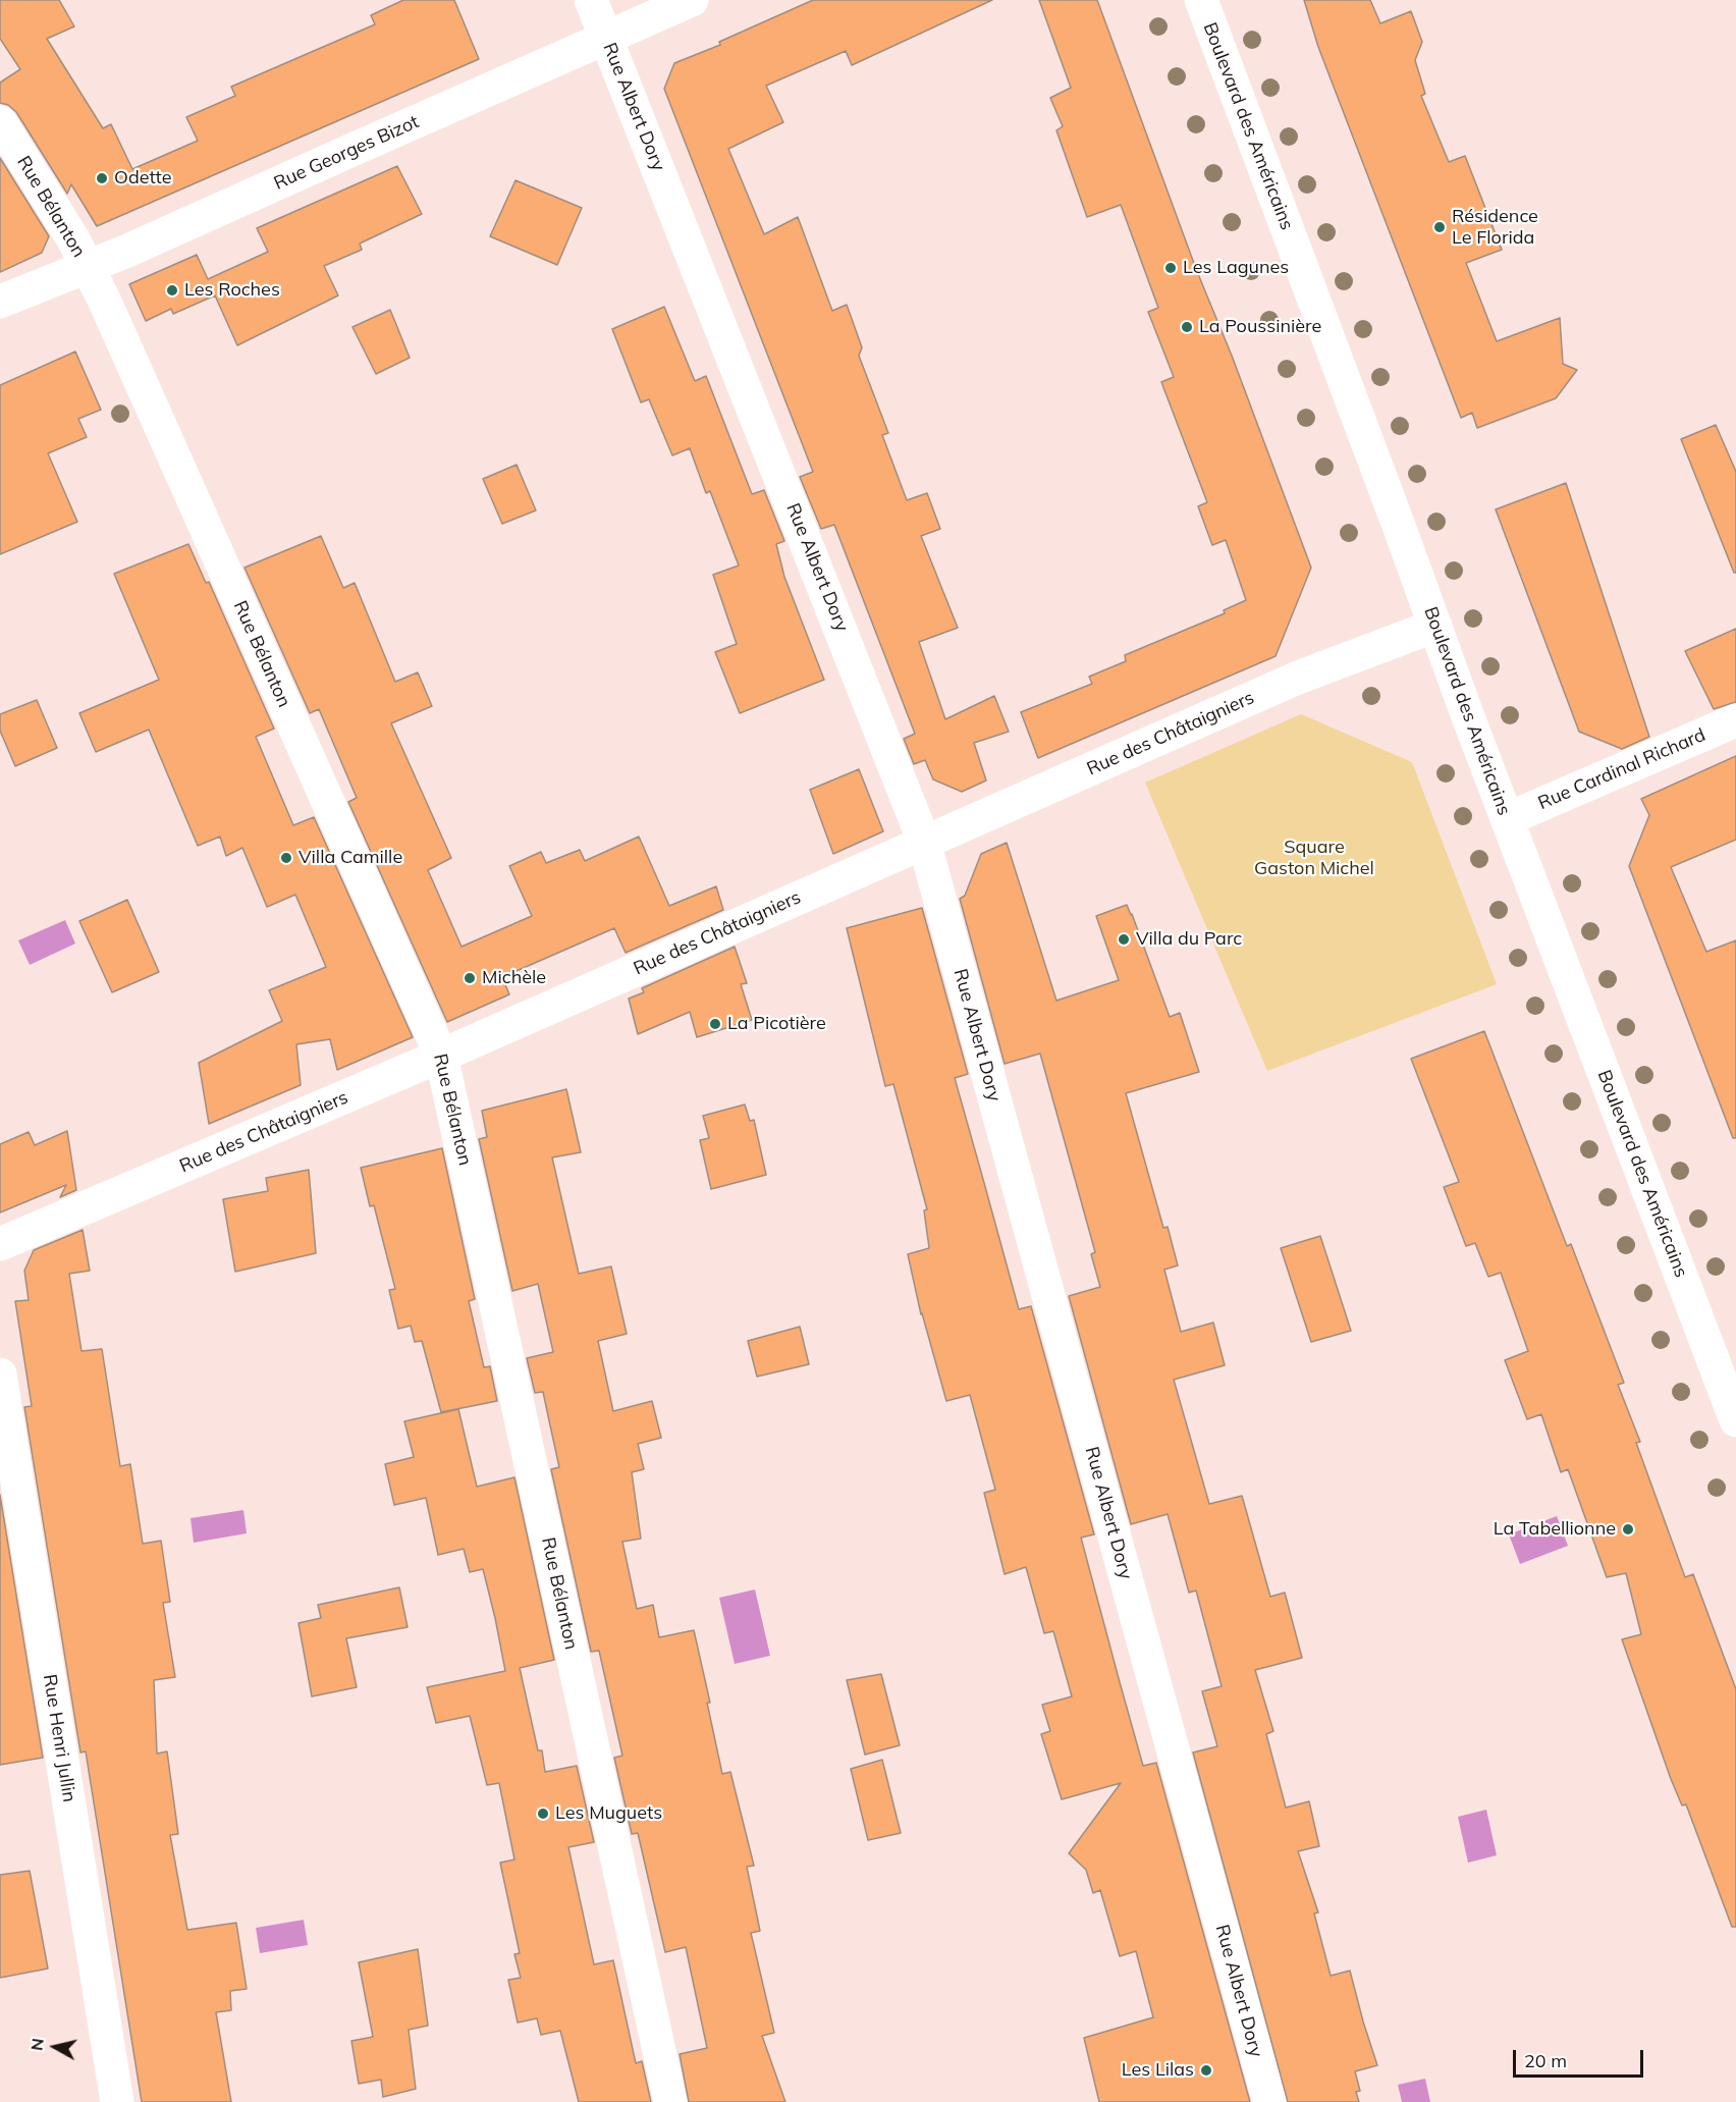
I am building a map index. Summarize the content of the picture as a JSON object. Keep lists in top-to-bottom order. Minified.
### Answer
{"streets":{"street":["Rue Albert Dory","Boulevard des Américains","Rue Georges Bizot","Rue Bélanton","Rue des Châtaigniers","Rue Cardinal Richard","Rue Henri Jullin"]},"crossings":[["Rue Albert Dory","Rue Georges Bizot"],["Rue Albert Dory","Rue des Châtaigniers"],["Boulevard des Américains","Rue des Châtaigniers"],["Boulevard des Américains","Rue Cardinal Richard"],["Rue Georges Bizot","Rue Bélanton"],["Rue Bélanton","Rue des Châtaigniers"]],"parks":["Square Gaston Michel"],"places":["Odette","Résidence Le Florida","Les Lagunes","Les Roches","La Poussinière","Villa Camille","Villa du Parc","Michèle","La Picotière","La Tabellionne","Les Muguets","Les Lilas"],"scale_bar":"20 m","north":"left"}
